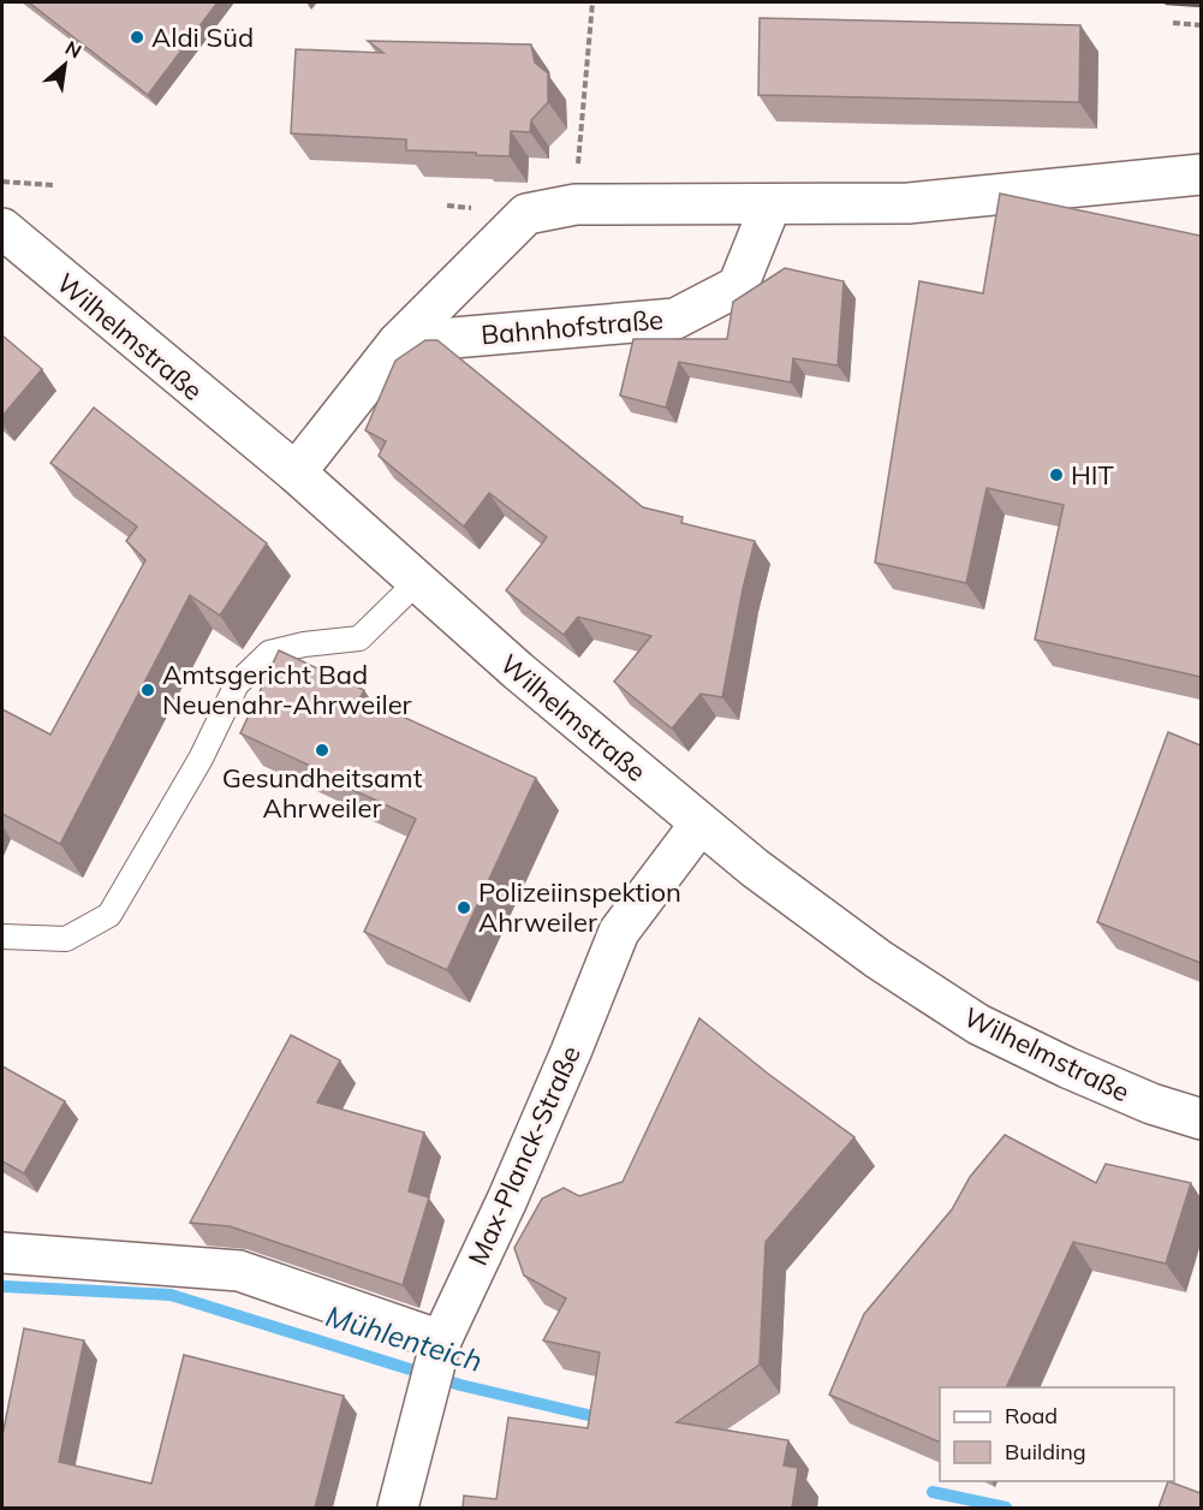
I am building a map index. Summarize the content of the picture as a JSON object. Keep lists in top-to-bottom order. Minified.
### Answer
{"streets":{"street":["Bahnhofstraße","Wilhelmstraße","Max-Planck-Straße"]},"crossings":[["Wilhelmstraße","Max-Planck-Straße"]],"water":["Mühlenteich"],"places":["Aldi Süd","HIT","Amtsgericht Bad Neuenahr-Ahrweiler","Gesundheitsamt Ahrweiler","Polizeiinspektion Ahrweiler"],"legend":["Road","Building"],"north":"top right"}
